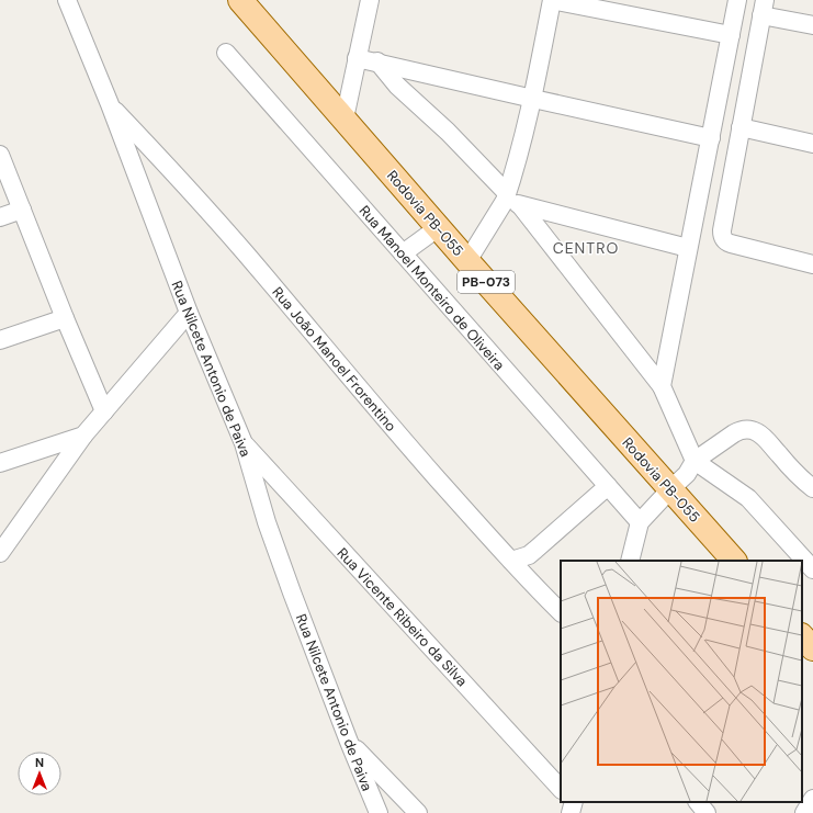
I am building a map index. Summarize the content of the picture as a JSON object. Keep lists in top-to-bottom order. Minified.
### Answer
{"streets":{"main road":["Rodovia PB-055","PB-073"],"street":["Rua Manoel Monteiro de Oliveira","Rua João Manoel Frorentino","Rua Nilcete Antonio de Paiva","Rua Vicente Ribeiro da Silva"]},"crossings":[["Rua João Manoel Frorentino","Rua Nilcete Antonio de Paiva"],["Rua Nilcete Antonio de Paiva","Rua Vicente Ribeiro da Silva"]],"districts":["CENTRO"],"north":"top"}
